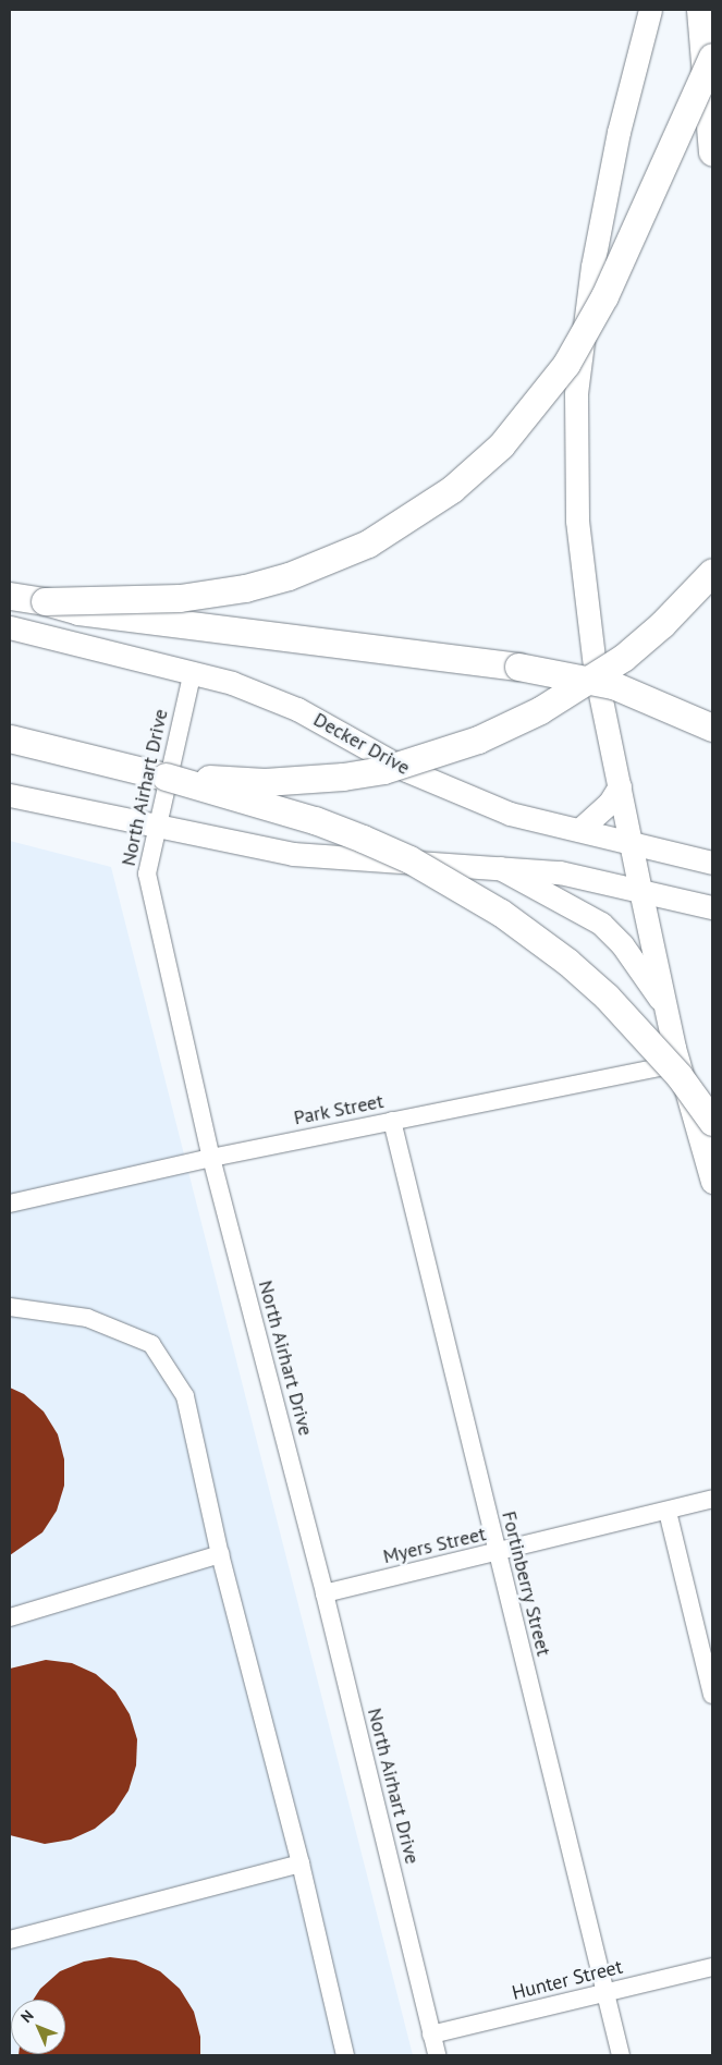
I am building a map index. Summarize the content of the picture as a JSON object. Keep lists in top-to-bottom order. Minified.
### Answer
{"streets":{"main road":["Decker Drive"],"street":["North Airhart Drive","Park Street","Myers Street","Fortinberry Street","Hunter Street"]},"crossings":[["Decker Drive","North Airhart Drive"],["North Airhart Drive","Park Street"],["North Airhart Drive","Myers Street"],["North Airhart Drive","Hunter Street"],["Park Street","Fortinberry Street"],["Myers Street","Fortinberry Street"],["Fortinberry Street","Hunter Street"]],"north":"top left"}
